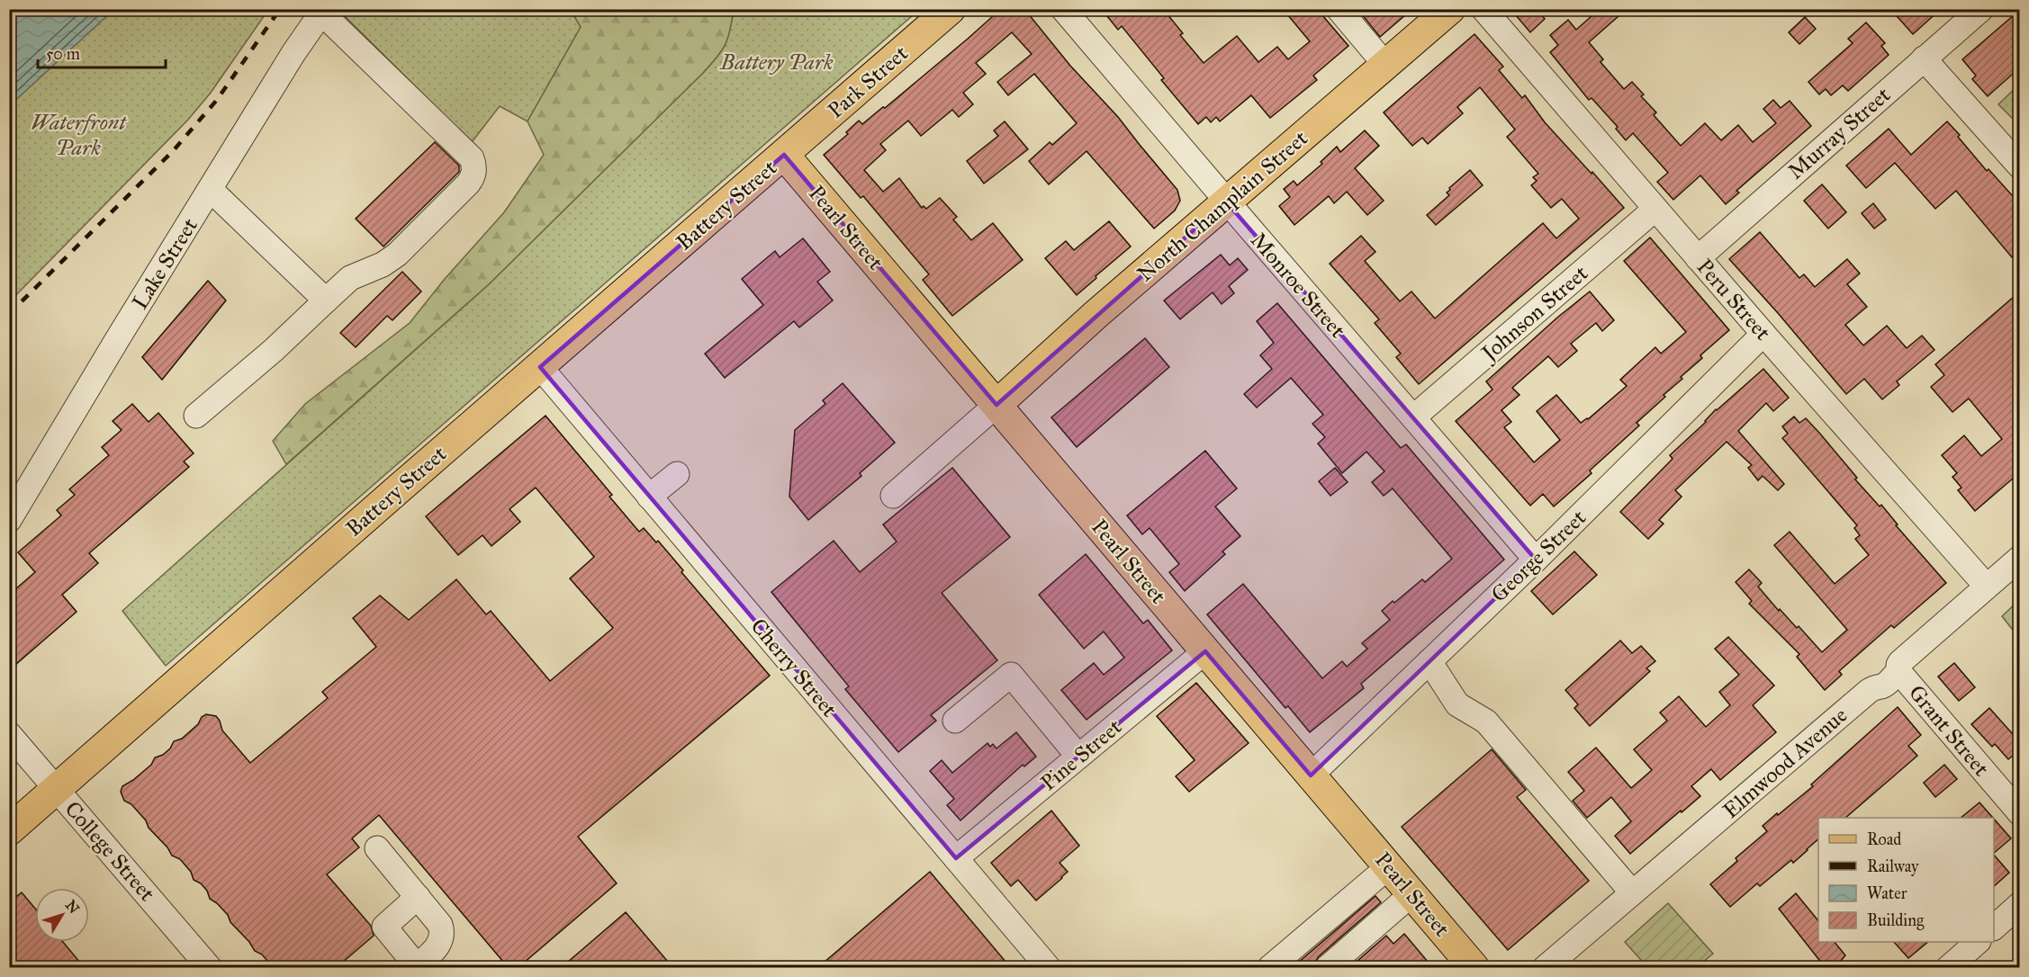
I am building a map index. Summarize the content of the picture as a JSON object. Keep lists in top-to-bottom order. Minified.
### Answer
{"streets":{"main road":["Park Street","Battery Street","North Champlain Street","Pearl Street"],"street":["Murray Street","Lake Street","Monroe Street","Peru Street","Johnson Street","George Street","Cherry Street","Grant Street","Pine Street","Elmwood Avenue","College Street"]},"crossings":[["Park Street","Battery Street"],["Park Street","Pearl Street"],["Murray Street","Peru Street"],["Battery Street","Pearl Street"],["Battery Street","Cherry Street"],["Battery Street","College Street"],["North Champlain Street","Pearl Street"],["North Champlain Street","Monroe Street"],["Pearl Street","George Street"],["Pearl Street","Pine Street"],["Monroe Street","Johnson Street"],["Monroe Street","George Street"],["Peru Street","Johnson Street"],["Peru Street","George Street"],["Peru Street","Elmwood Avenue"],["Cherry Street","Pine Street"],["Grant Street","Elmwood Avenue"]],"parks":["Battery Park","Waterfront Park"],"legend":["Road","Railway","Water","Building"],"scale_bar":"50 m","north":"top right"}
